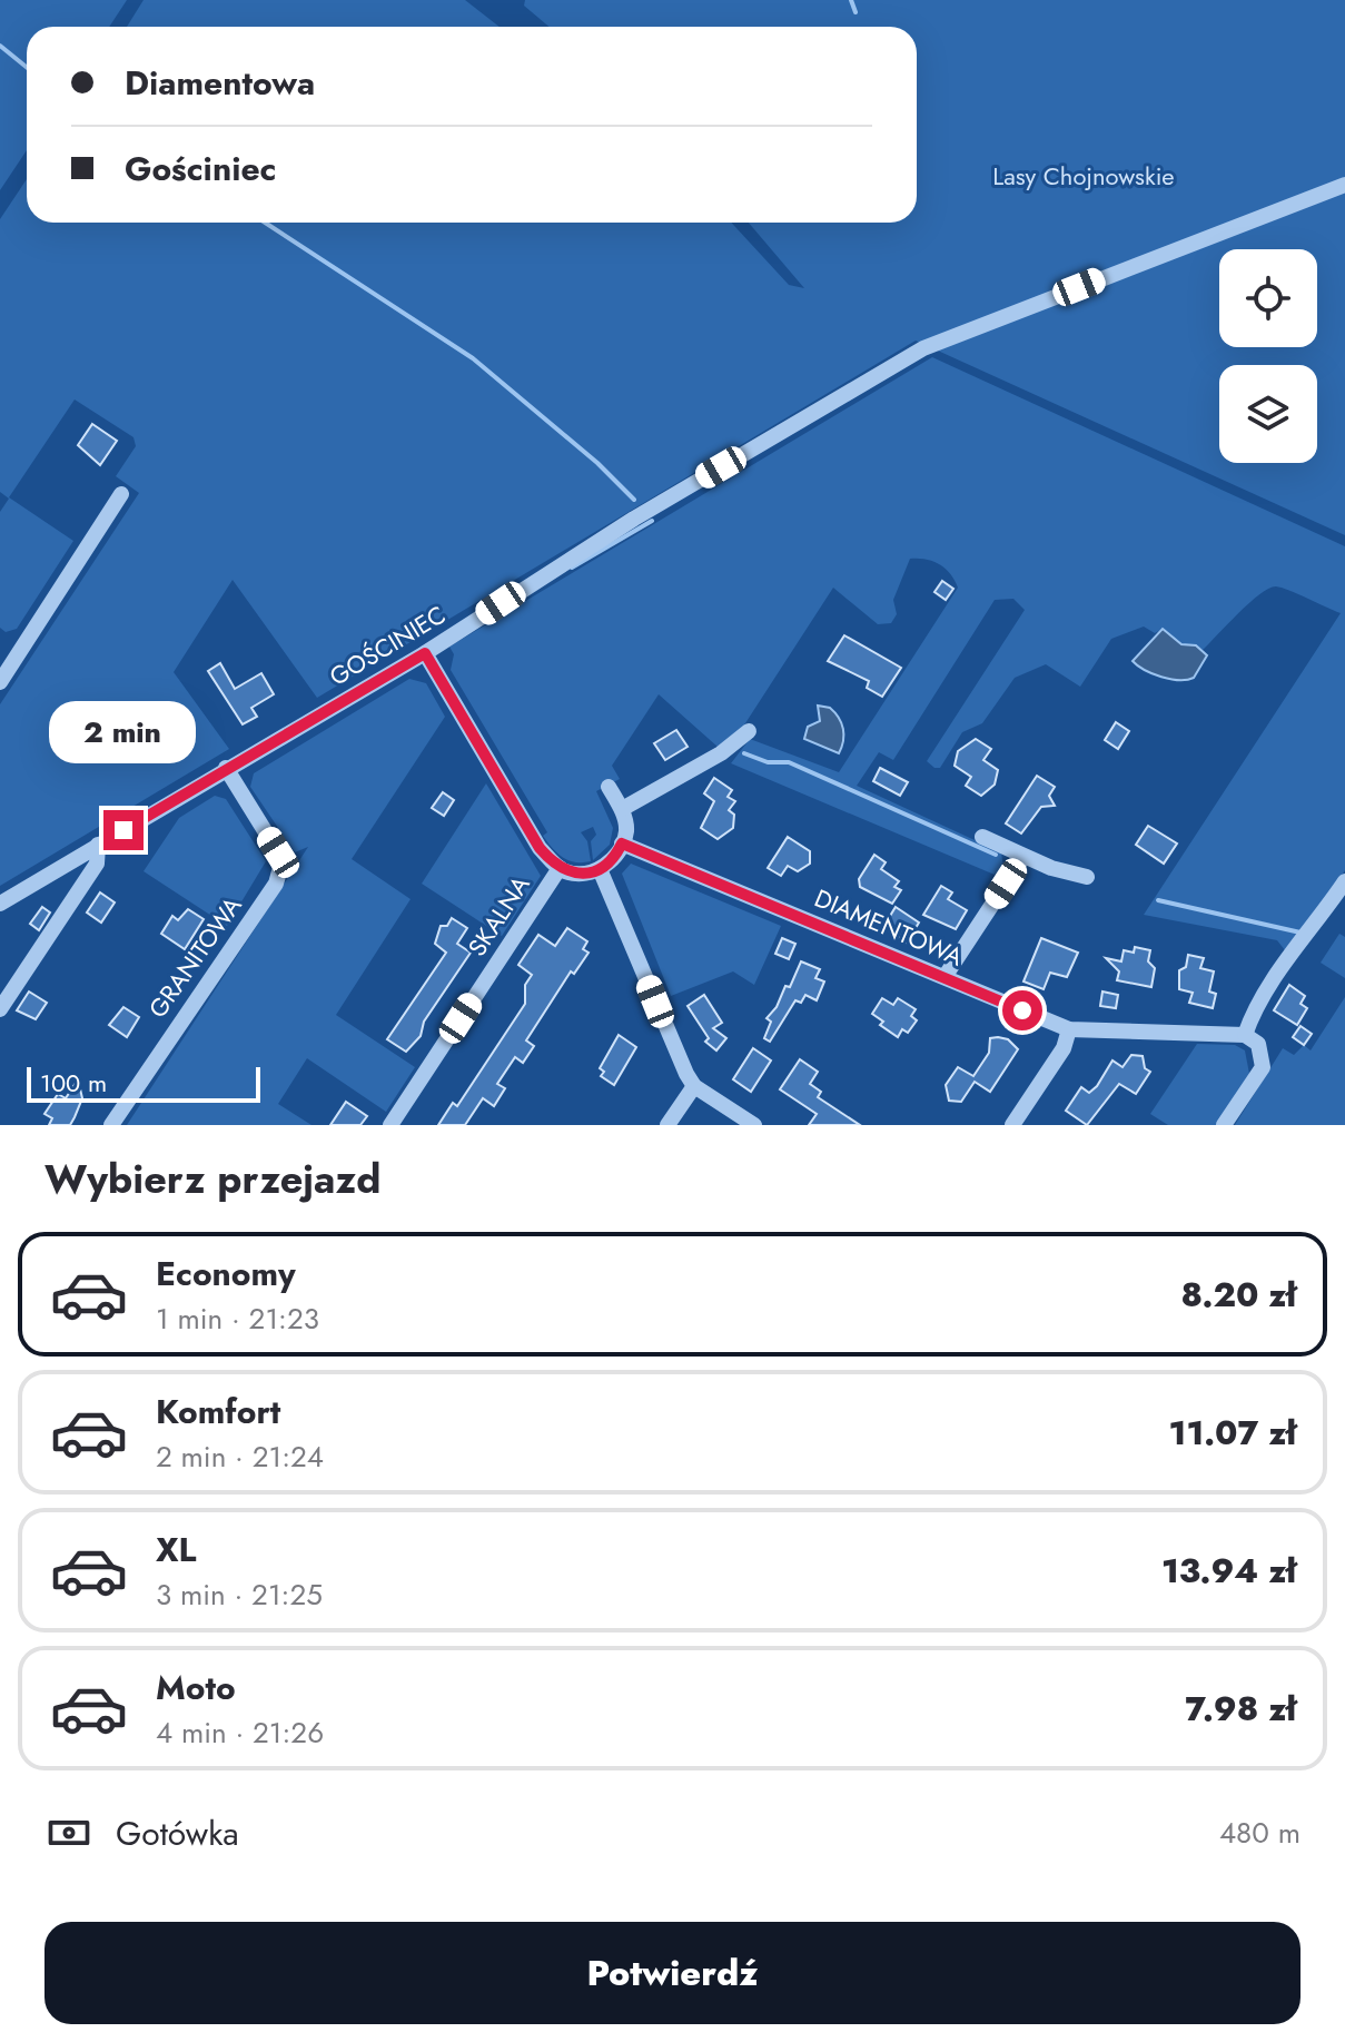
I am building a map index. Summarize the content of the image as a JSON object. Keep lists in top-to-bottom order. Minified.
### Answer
{"streets":{"street":["GOŚCINIEC","SKALNA","DIAMENTOWA","GRANITOWA"]},"crossings":[["GOŚCINIEC","GRANITOWA"]],"parks":["Lasy Chojnowskie"],"scale_bar":"100 m","page":{"banner":["Diamentowa","Gościniec"],"bubble":"2 min","scale":"100 m","heading":"Wybierz przejazd","list":[{"name":"Economy","note":"1 min · 21:23","value":"8.20 zł"},{"name":"Komfort","note":"2 min · 21:24","value":"11.07 zł"},{"name":"XL","note":"3 min · 21:25","value":"13.94 zł"},{"name":"Moto","note":"4 min · 21:26","value":"7.98 zł"}],"pay":["Gotówka","480 m"],"buttons":"Potwierdź"}}
